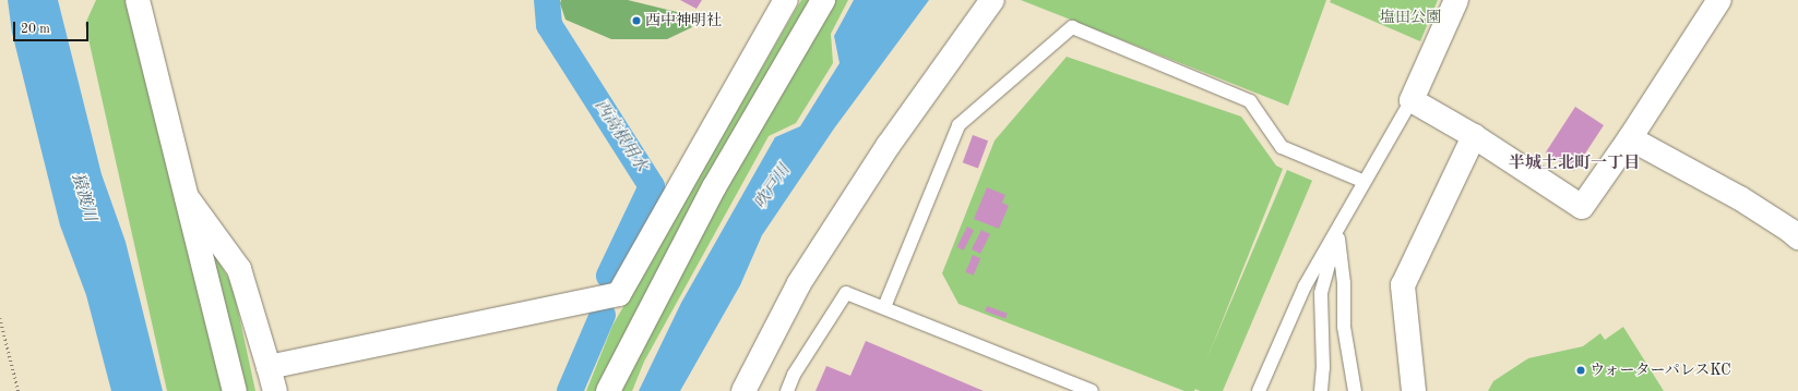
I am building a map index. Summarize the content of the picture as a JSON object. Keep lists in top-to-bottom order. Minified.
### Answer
{"districts":["半城土北町一丁目"],"water":["西高根用水","吹戸川","猿渡川"],"parks":["塩田公園"],"places":["西中神明社","ウォーターパレスKC"],"scale_bar":"20 m"}
